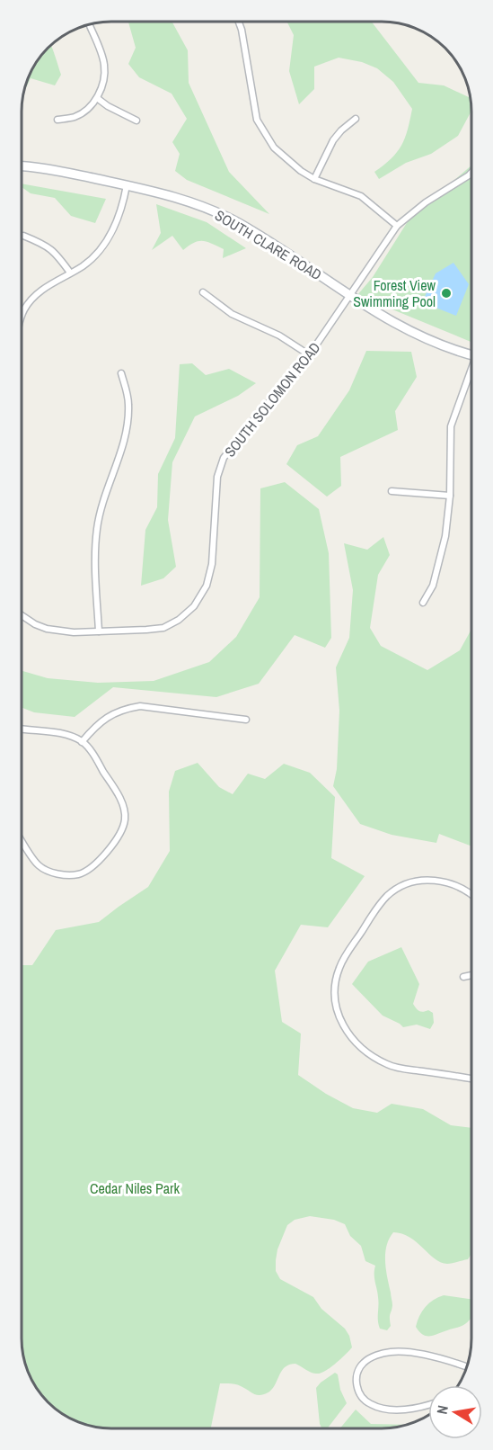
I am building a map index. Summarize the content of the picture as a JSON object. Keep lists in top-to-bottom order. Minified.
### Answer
{"streets":{"street":["SOUTH CLARE ROAD","SOUTH SOLOMON ROAD"]},"crossings":[["SOUTH CLARE ROAD","SOUTH SOLOMON ROAD"]],"parks":["Cedar Niles Park"],"places":["Forest View Swimming Pool"],"north":"left"}
